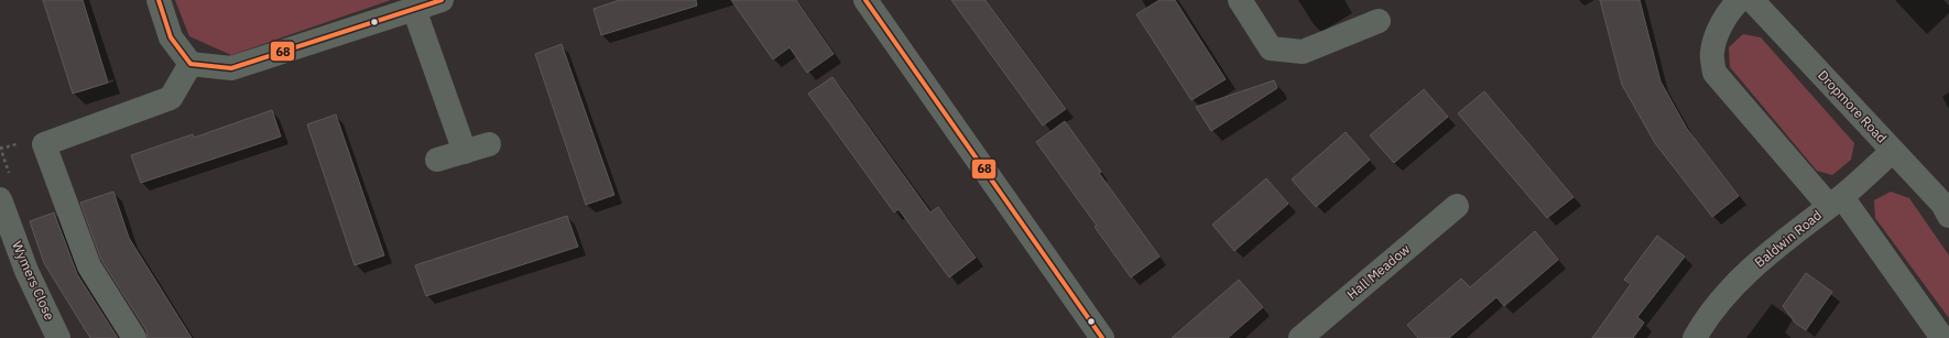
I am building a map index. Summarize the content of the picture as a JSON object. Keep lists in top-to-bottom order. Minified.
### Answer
{"streets":{"street":["Dropmore Road","Baldwin Road","Hall Meadow","Wymers Close"]},"crossings":[["Dropmore Road","Baldwin Road"]],"lines":["transit line 68"]}
